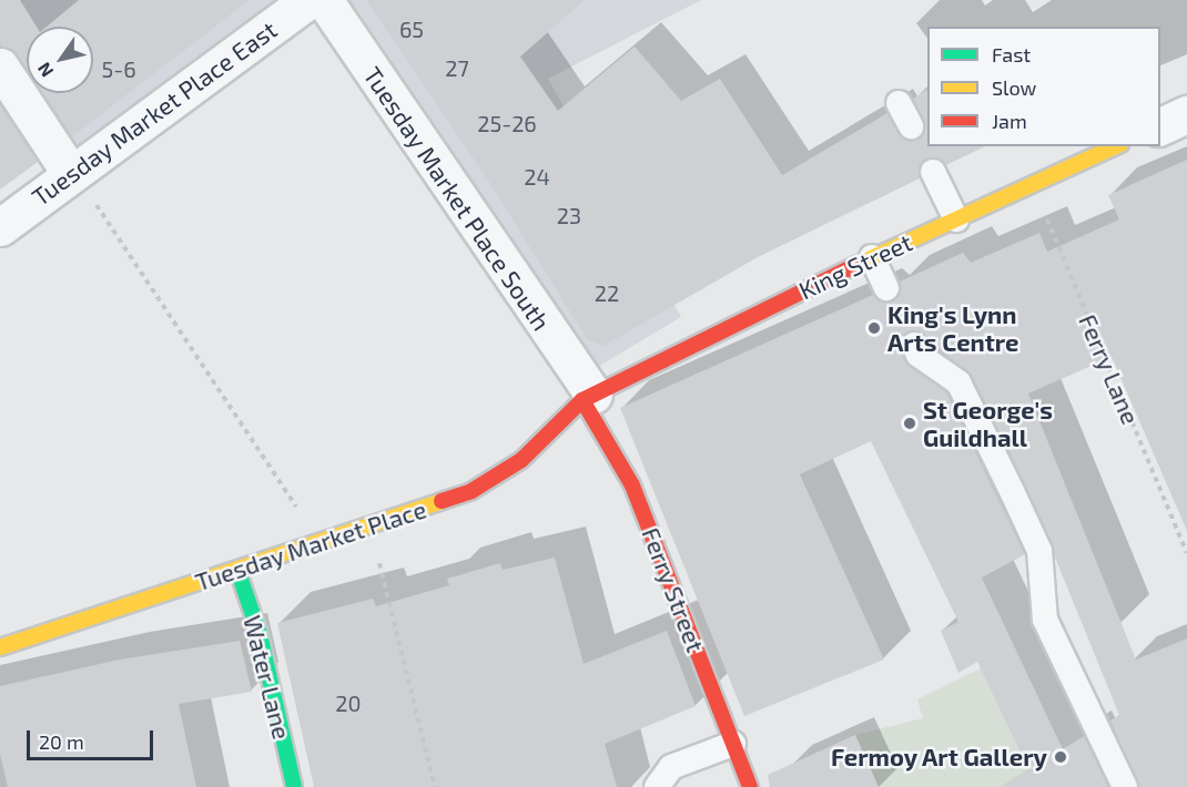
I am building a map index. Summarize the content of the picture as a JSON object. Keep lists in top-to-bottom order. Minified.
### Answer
{"streets":{"street":["Tuesday Market Place East","Tuesday Market Place South","King Street","Tuesday Market Place","Ferry Street","Water Lane"],"path":["Ferry Lane"]},"crossings":[["Tuesday Market Place South","King Street"],["Tuesday Market Place South","Tuesday Market Place"],["Tuesday Market Place South","Ferry Street"],["King Street","Ferry Lane"],["King Street","Tuesday Market Place"],["King Street","Ferry Street"],["Tuesday Market Place","Ferry Street"],["Tuesday Market Place","Water Lane"]],"places":["King's Lynn Arts Centre","St George's Guildhall","Fermoy Art Gallery"],"house_numbers":["65","27","5-6","25-26","24","23","22","20"],"legend":["Fast","Slow","Jam"],"scale_bar":"20 m","north":"bottom left"}
